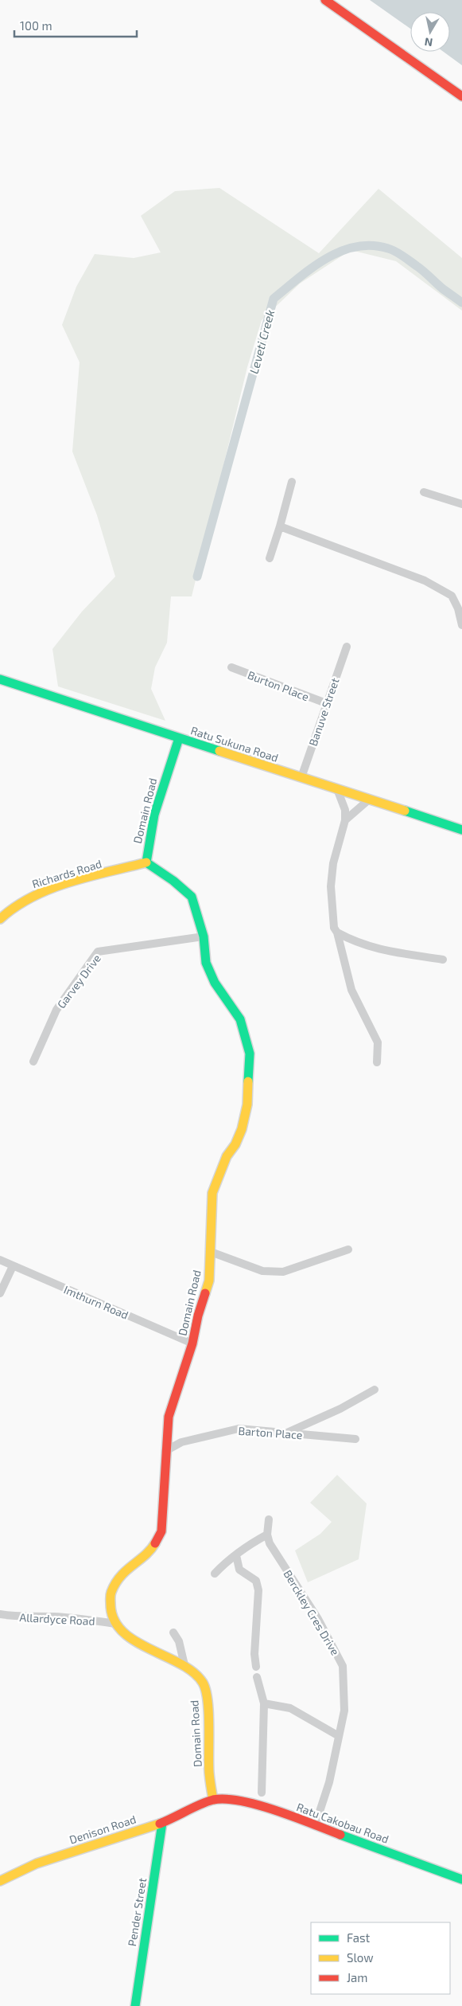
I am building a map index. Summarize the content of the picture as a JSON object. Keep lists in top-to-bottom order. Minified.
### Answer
{"streets":{"street":["Burton Place","Banuve Street","Ratu Sukuna Road","Domain Road","Richards Road","Garvey Drive","Imthurn Road","Barton Place","Berckley Cres Drive","Allardyce Road","Ratu Cakobau Road","Denison Road","Pender Street"]},"crossings":[["Burton Place","Banuve Street"],["Banuve Street","Ratu Sukuna Road"],["Ratu Sukuna Road","Domain Road"],["Domain Road","Richards Road"],["Domain Road","Garvey Drive"],["Domain Road","Imthurn Road"],["Domain Road","Barton Place"],["Domain Road","Allardyce Road"],["Domain Road","Ratu Cakobau Road"],["Domain Road","Denison Road"],["Berckley Cres Drive","Ratu Cakobau Road"],["Ratu Cakobau Road","Denison Road"],["Denison Road","Pender Street"]],"water":["Leveti Creek"],"legend":["Fast","Slow","Jam"],"scale_bar":"100 m","north":"bottom"}
